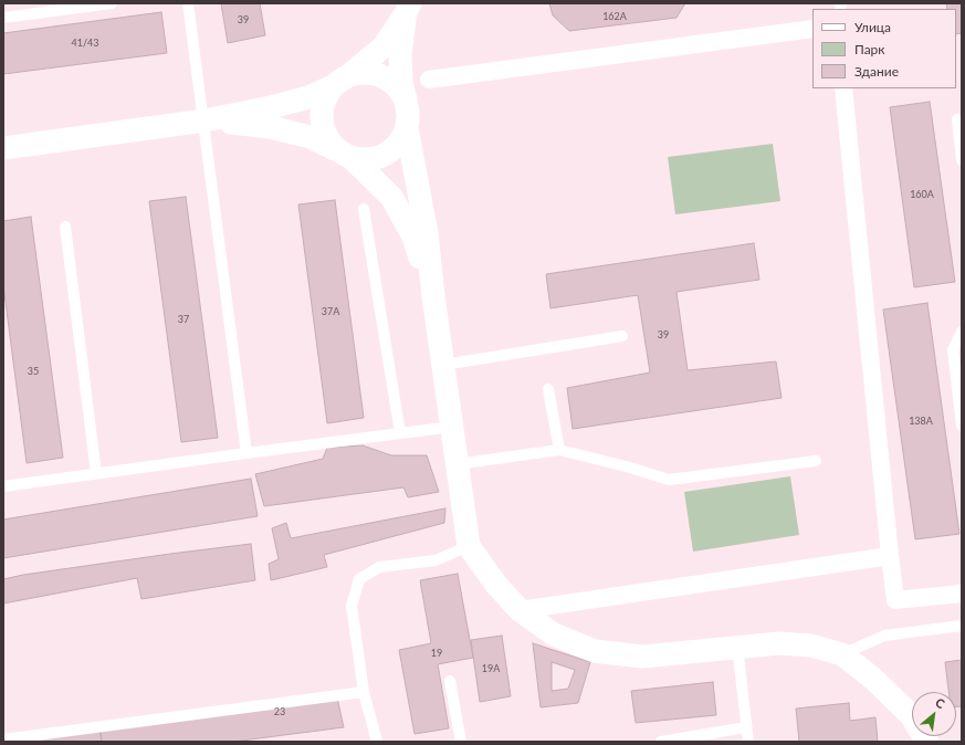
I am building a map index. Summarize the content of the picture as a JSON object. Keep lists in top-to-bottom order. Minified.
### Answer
{"house_numbers":["162А","39","41/43","160А","37А","37","39","35","138А","19","19А","23"],"legend":["Улица","Парк","Здание"],"north":"top right"}
